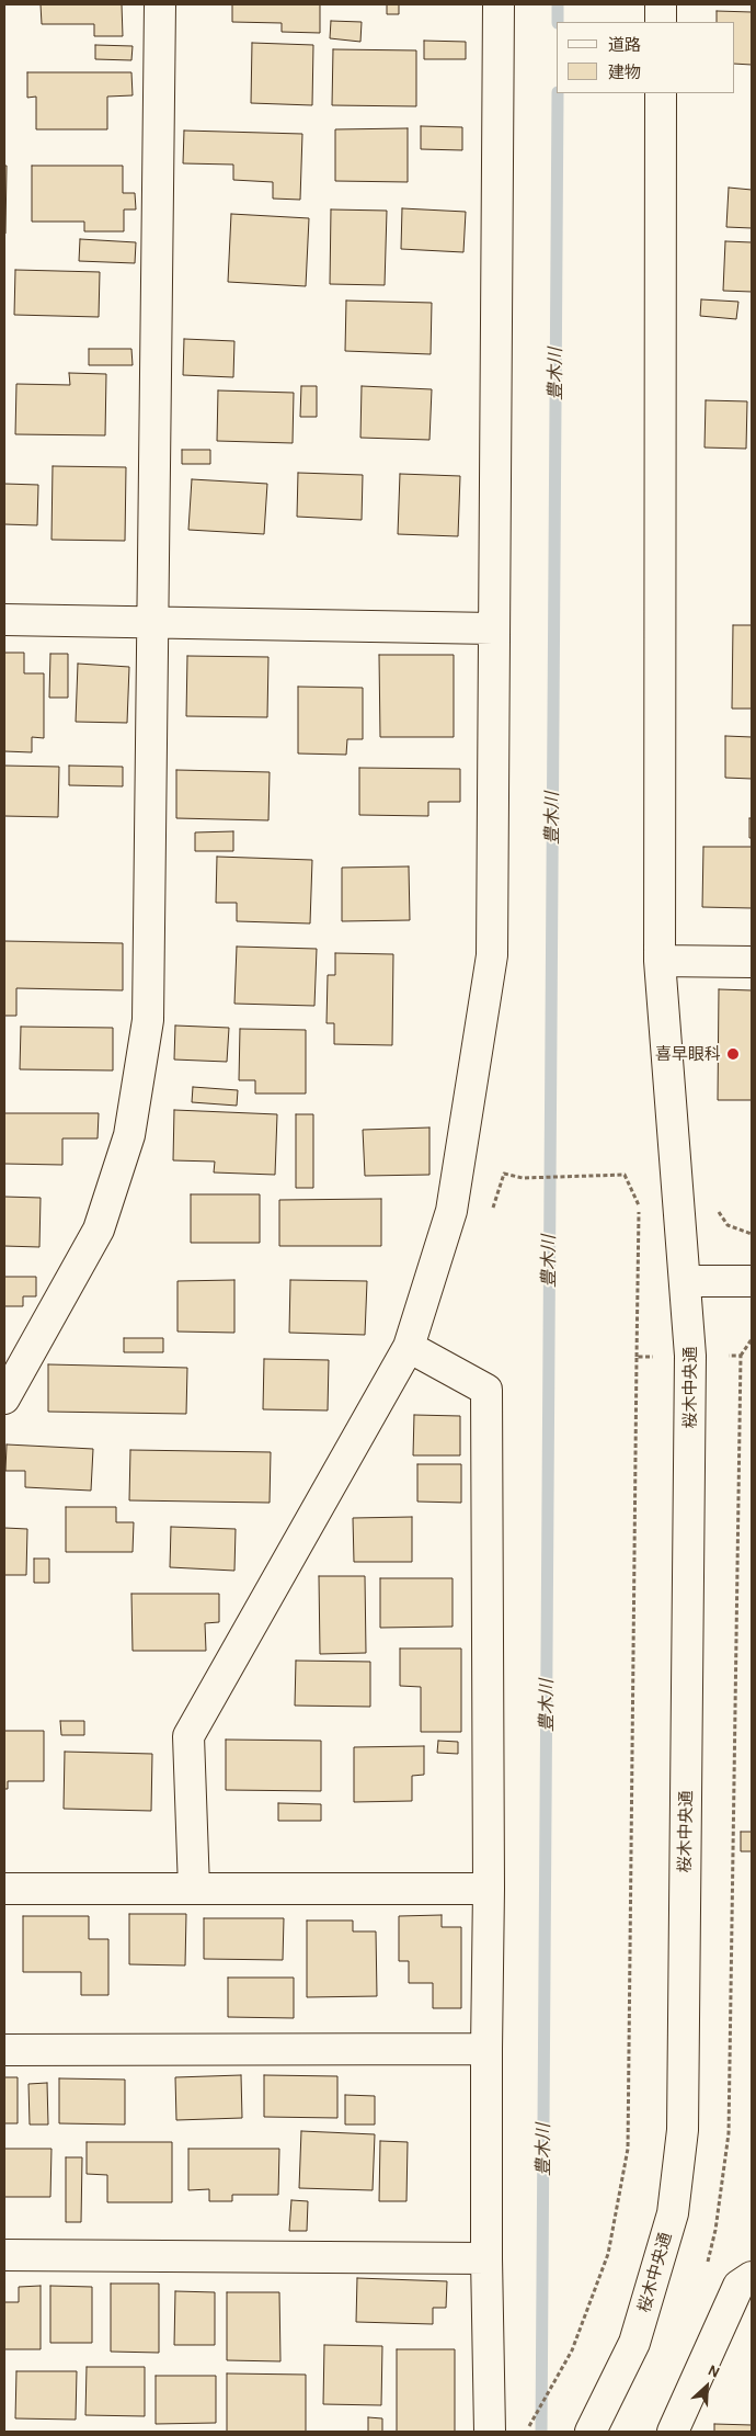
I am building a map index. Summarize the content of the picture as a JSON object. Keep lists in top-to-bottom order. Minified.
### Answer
{"streets":{"street":["桜木中央通"]},"water":["豊木川"],"places":["喜早眼科"],"legend":["道路","建物"],"north":"top right"}
